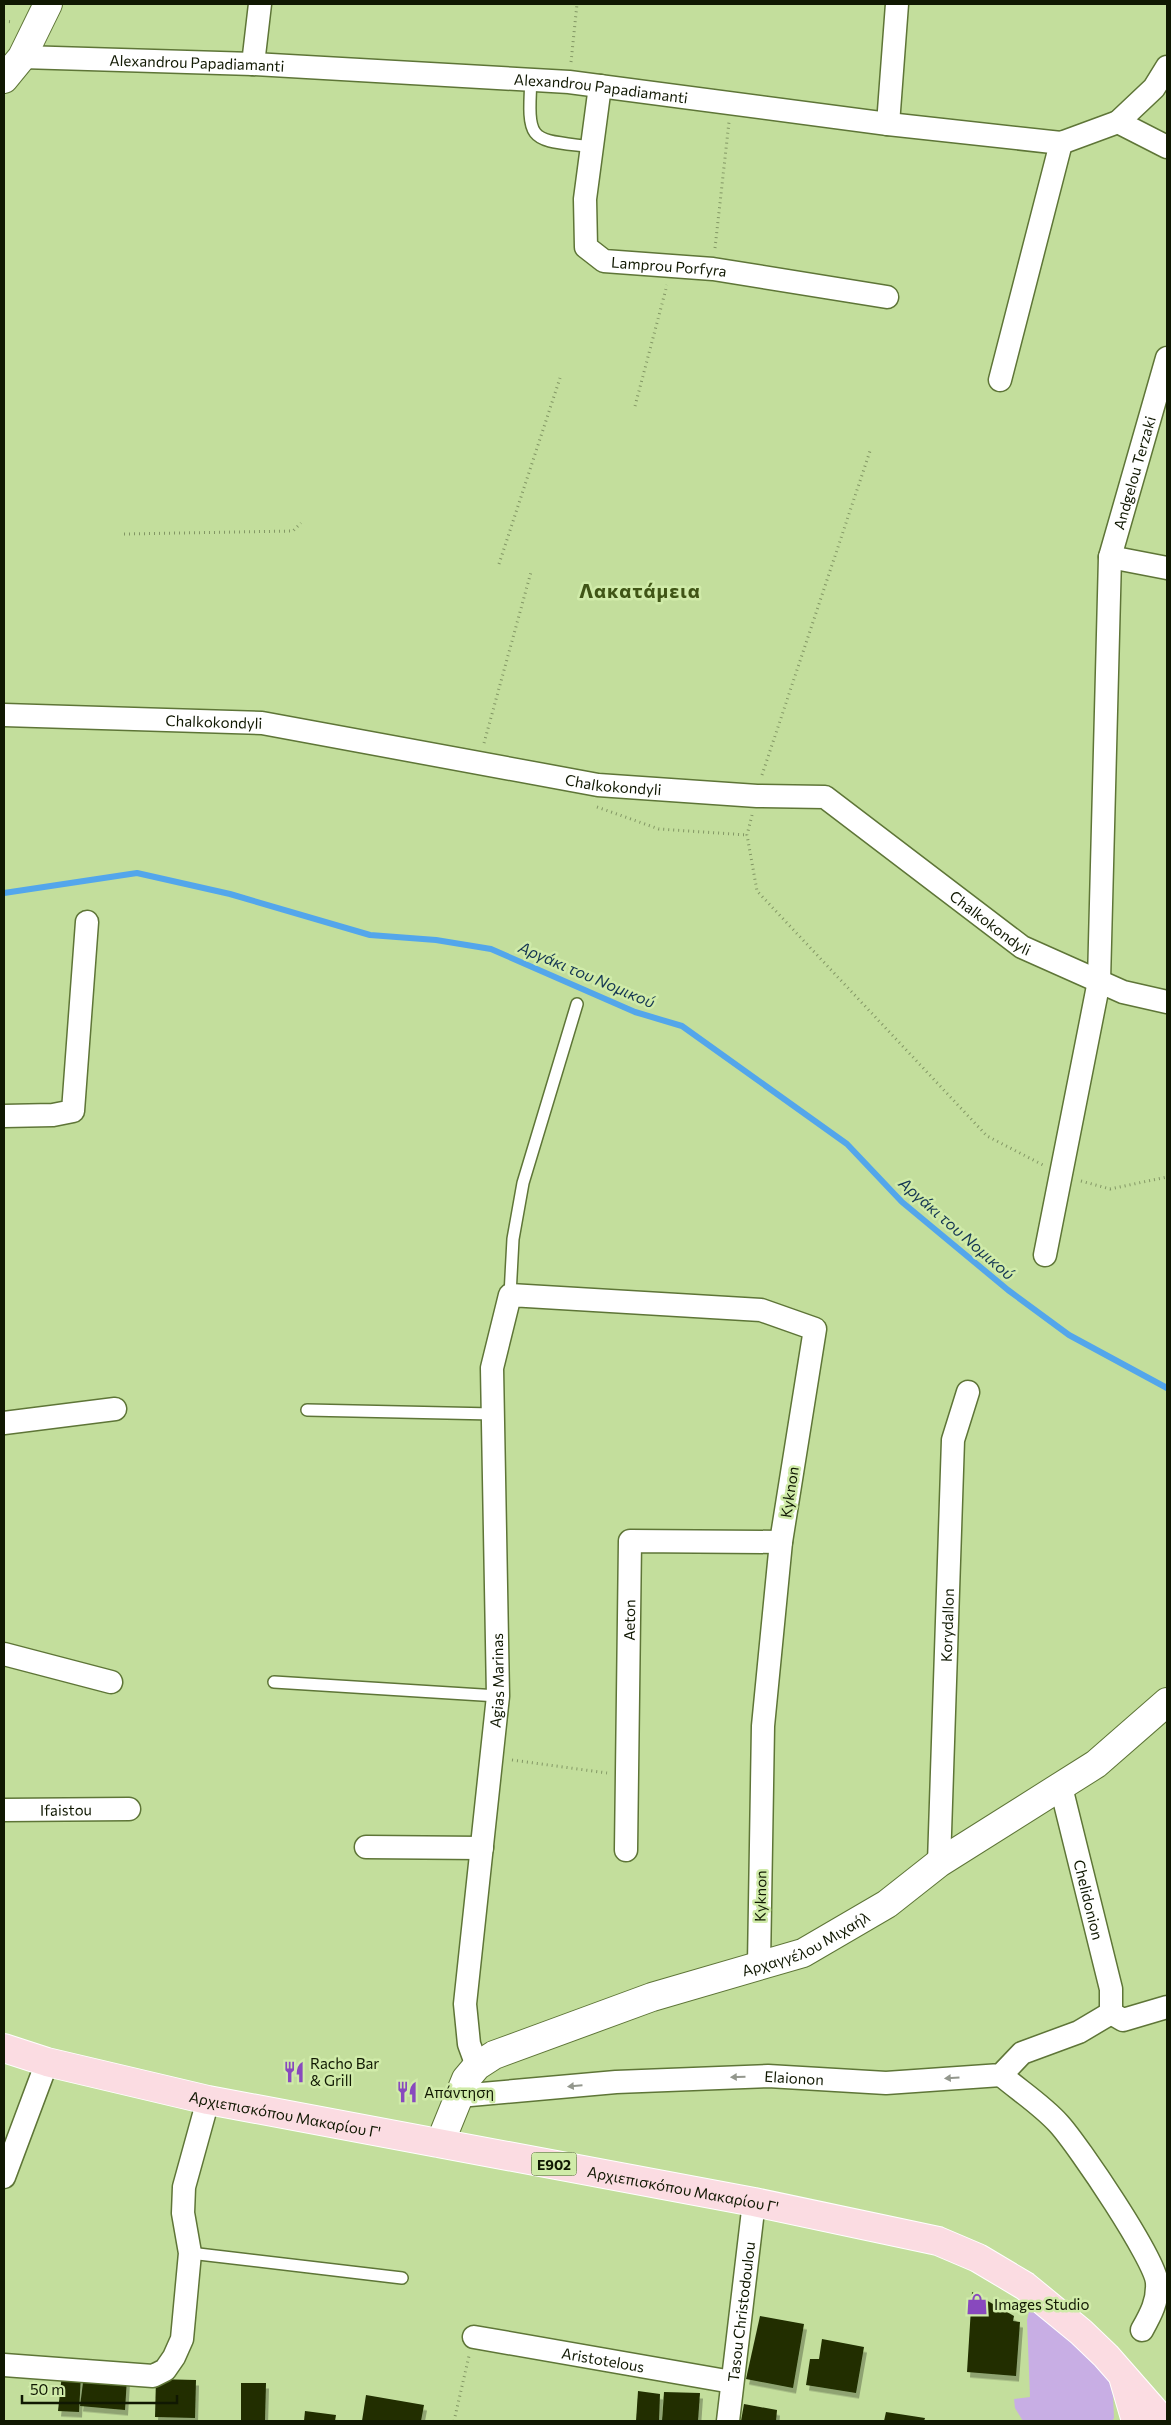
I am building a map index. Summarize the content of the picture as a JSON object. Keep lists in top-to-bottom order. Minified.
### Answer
{"streets":{"main road":["Αρχιεπισκόπου Μακαρίου Γ'","E902"],"street":["Alexandrou Papadiamanti","Lamprou Porfyra","Andgelou Terzaki","Chalkokondyli","Kyknon","Aeton","Korydallon","Agias Marinas","Ifaistou","Chelidonion","Αρχαγγέλου Μιχαήλ","Elaionon","Tasou Christodoulou","Aristotelous"]},"crossings":[["Alexandrou Papadiamanti","Lamprou Porfyra"],["Andgelou Terzaki","Chalkokondyli"],["Kyknon","Aeton"],["Kyknon","Agias Marinas"],["Kyknon","Αρχαγγέλου Μιχαήλ"],["Korydallon","Αρχαγγέλου Μιχαήλ"],["Agias Marinas","Αρχαγγέλου Μιχαήλ"],["Chelidonion","Αρχαγγέλου Μιχαήλ"],["Αρχαγγέλου Μιχαήλ","Elaionon"],["Αρχαγγέλου Μιχαήλ","Αρχιεπισκόπου Μακαρίου Γ'"],["Αρχιεπισκόπου Μακαρίου Γ'","Tasou Christodoulou"],["Tasou Christodoulou","Aristotelous"]],"one_way":["Elaionon"],"districts":["Λακατάμεια"],"water":["Αργάκι του Νομικού"],"places":{"restaurant":["Racho Bar & Grill","Απάντηση"],"shop":["Images Studio"]},"scale_bar":"50 m"}
